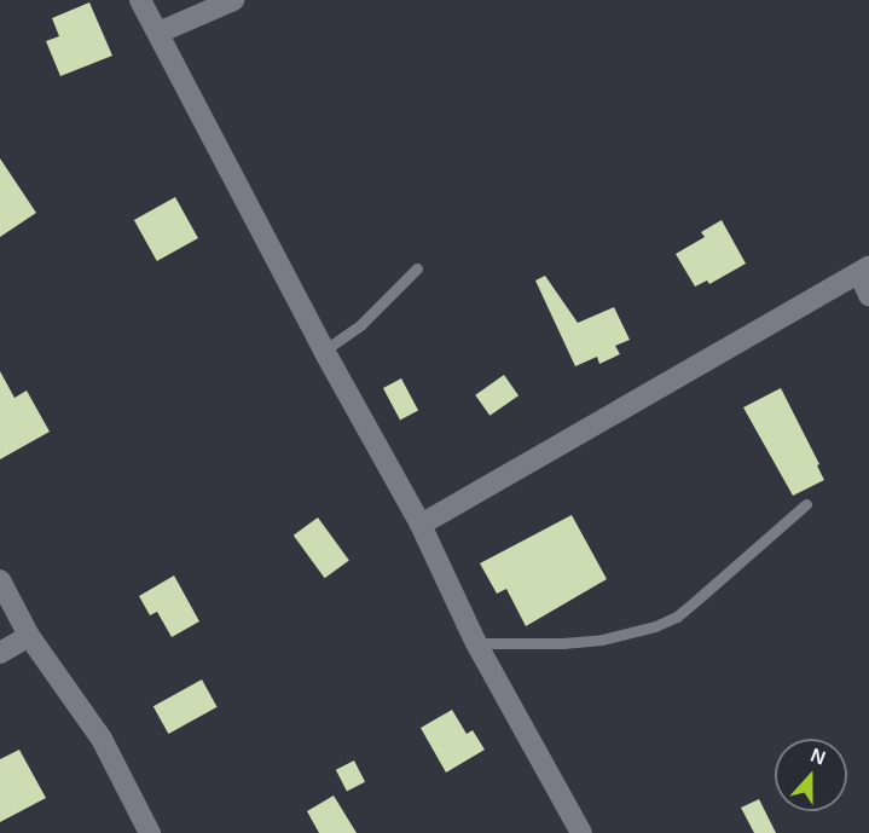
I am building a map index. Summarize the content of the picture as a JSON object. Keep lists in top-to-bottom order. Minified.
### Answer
{"north":"top"}
